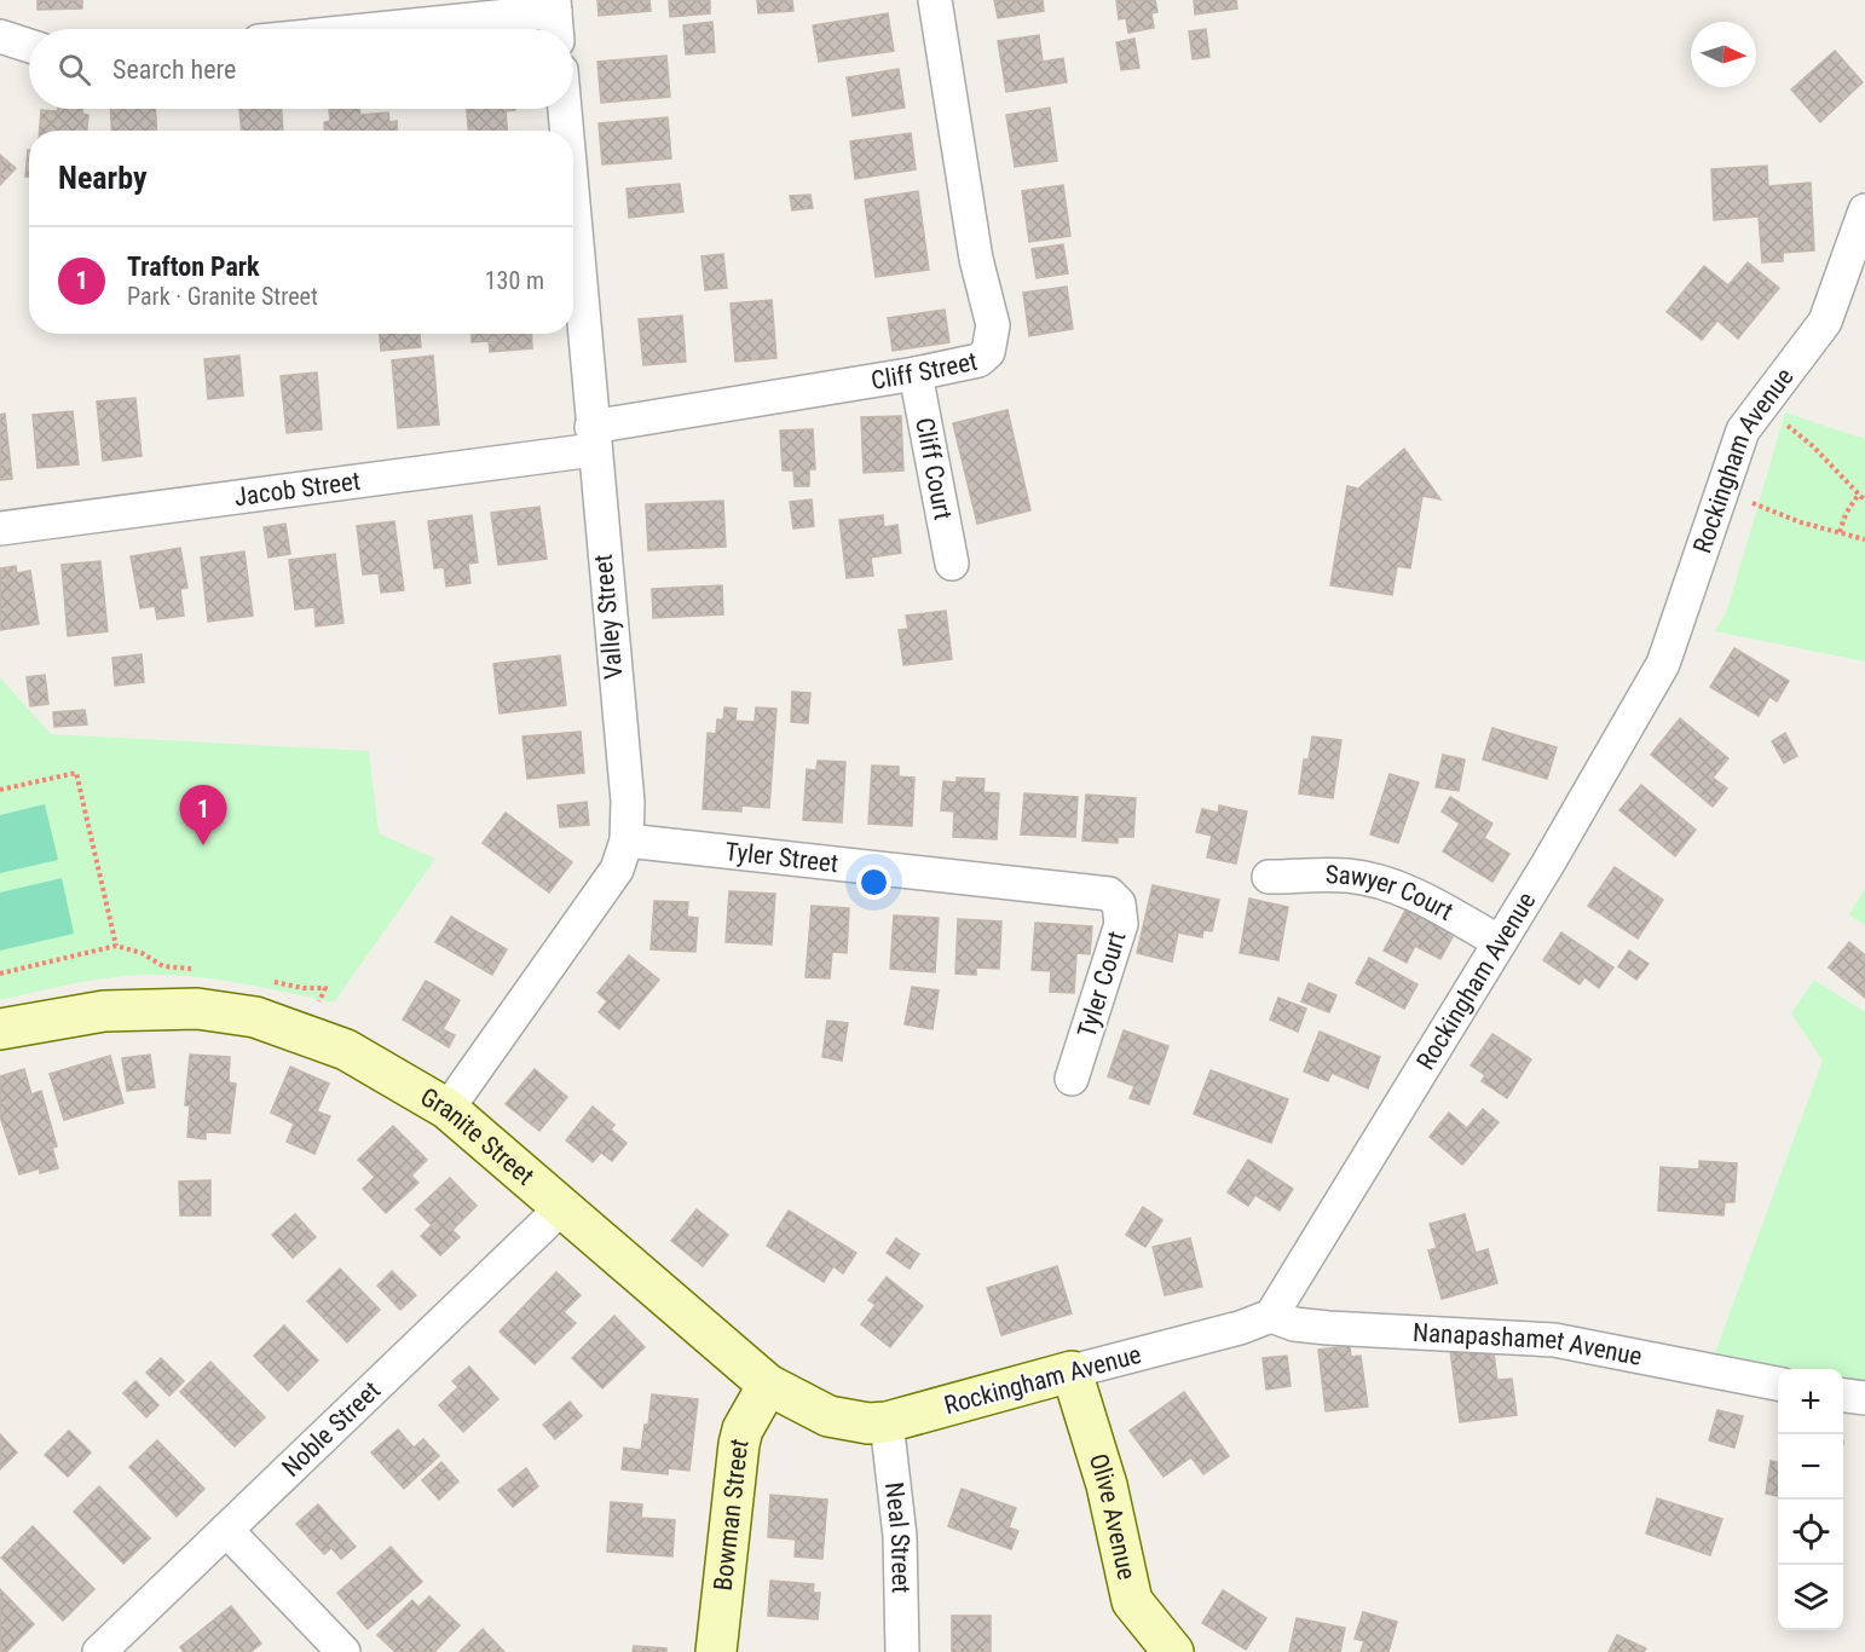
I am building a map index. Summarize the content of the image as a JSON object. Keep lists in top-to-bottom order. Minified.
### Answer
{"streets":{"street":["Cliff Street","Rockingham Avenue","Cliff Court","Jacob Street","Valley Street","Tyler Street","Sawyer Court","Tyler Court","Granite Street","Nanapashamet Avenue","Noble Street","Bowman Street","Olive Avenue","Neal Street"]},"crossings":[["Cliff Street","Cliff Court"],["Cliff Street","Jacob Street"],["Cliff Street","Valley Street"],["Rockingham Avenue","Sawyer Court"],["Rockingham Avenue","Granite Street"],["Rockingham Avenue","Nanapashamet Avenue"],["Rockingham Avenue","Olive Avenue"],["Rockingham Avenue","Neal Street"],["Jacob Street","Valley Street"],["Valley Street","Tyler Street"],["Valley Street","Granite Street"],["Tyler Street","Tyler Court"],["Granite Street","Noble Street"],["Granite Street","Bowman Street"],["Granite Street","Neal Street"]],"north":"right","page":{"search":"Search here","heading":"Nearby","list":[{"mark":"1","name":"Trafton Park","note":"Park · Granite Street","value":"130 m"}],"pins":"1","map_buttons":["+","−"]}}
